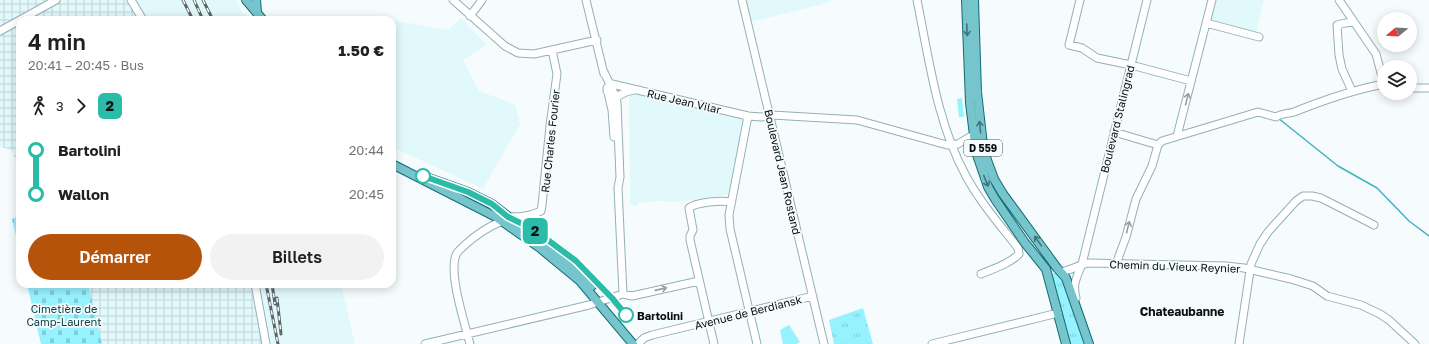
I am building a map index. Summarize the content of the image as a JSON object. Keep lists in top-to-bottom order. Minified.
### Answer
{"streets":{"main road":["D 559"],"street":["Rue Jean Vilar","Boulevard Stalingrad","Rue Charles Fourier","Boulevard Jean Rostand","Chemin du Vieux Reynier","Avenue de Berdiansk"]},"crossings":[["Rue Jean Vilar","D 559"],["Rue Jean Vilar","Boulevard Jean Rostand"],["Boulevard Stalingrad","Chemin du Vieux Reynier"],["Boulevard Jean Rostand","Avenue de Berdiansk"]],"districts":["Chateaubanne"],"parks":["Cimetière de Camp-Laurent"],"places":["Bartolini"],"lines":["bus line 2"],"north":"left","page":{"on_map":"2","heading":["4 min","20:41 – 20:45 · Bus","1.50 €"],"legs":["3","2"],"list":[{"name":"Bartolini","value":"20:44"},{"name":"Wallon","value":"20:45"}],"buttons":["Démarrer","Billets"]}}
